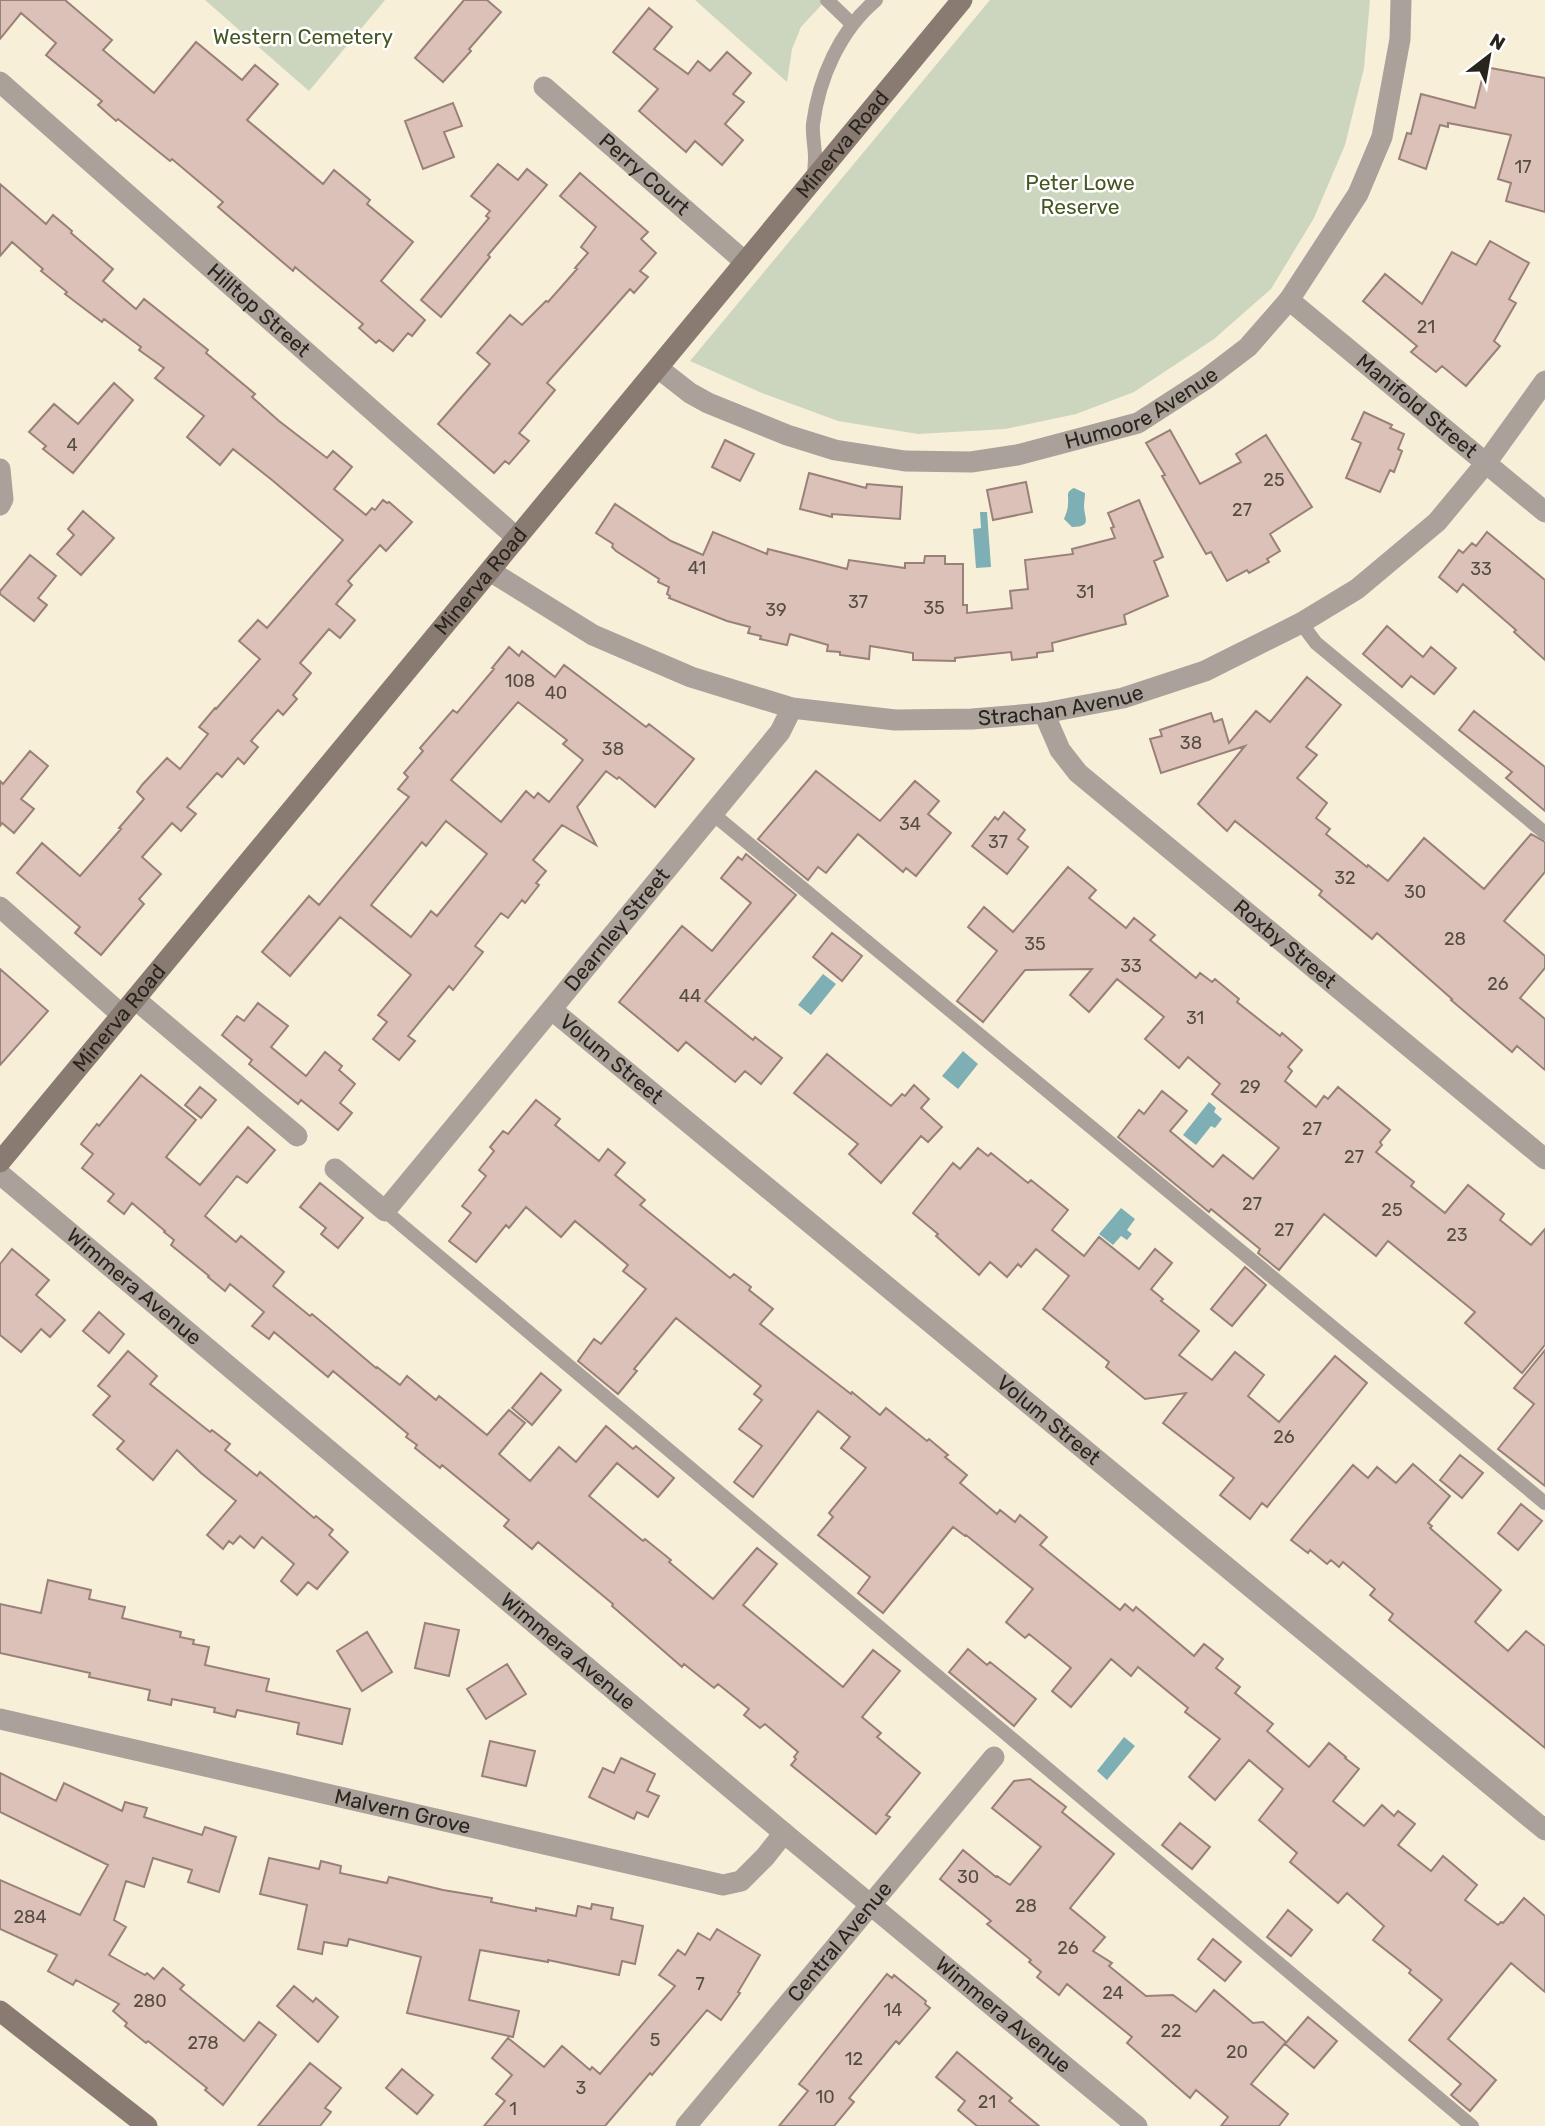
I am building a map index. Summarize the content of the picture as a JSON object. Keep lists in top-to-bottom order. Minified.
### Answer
{"streets":{"street":["Minerva Road","Perry Court","Hilltop Street","Humoore Avenue","Manifold Street","Strachan Avenue","Dearnley Street","Roxby Street","Volum Street","Wimmera Avenue","Malvern Grove","Central Avenue"]},"crossings":[["Minerva Road","Perry Court"],["Minerva Road","Hilltop Street"],["Minerva Road","Humoore Avenue"],["Minerva Road","Strachan Avenue"],["Humoore Avenue","Manifold Street"],["Manifold Street","Strachan Avenue"],["Strachan Avenue","Dearnley Street"],["Strachan Avenue","Roxby Street"],["Dearnley Street","Volum Street"],["Wimmera Avenue","Malvern Grove"],["Wimmera Avenue","Central Avenue"]],"parks":["Western Cemetery","Peter Lowe Reserve"],"house_numbers":["17","21","4","25","27","41","33","31","37","35","39","108","40","38","38","34","37","32","30","28","35","33","26","44","31","29","27","27","27","25","27","23","26","30","28","284","26","7","24","280","14","22","5","278","20","12","3","10","21","1"],"north":"top right"}
